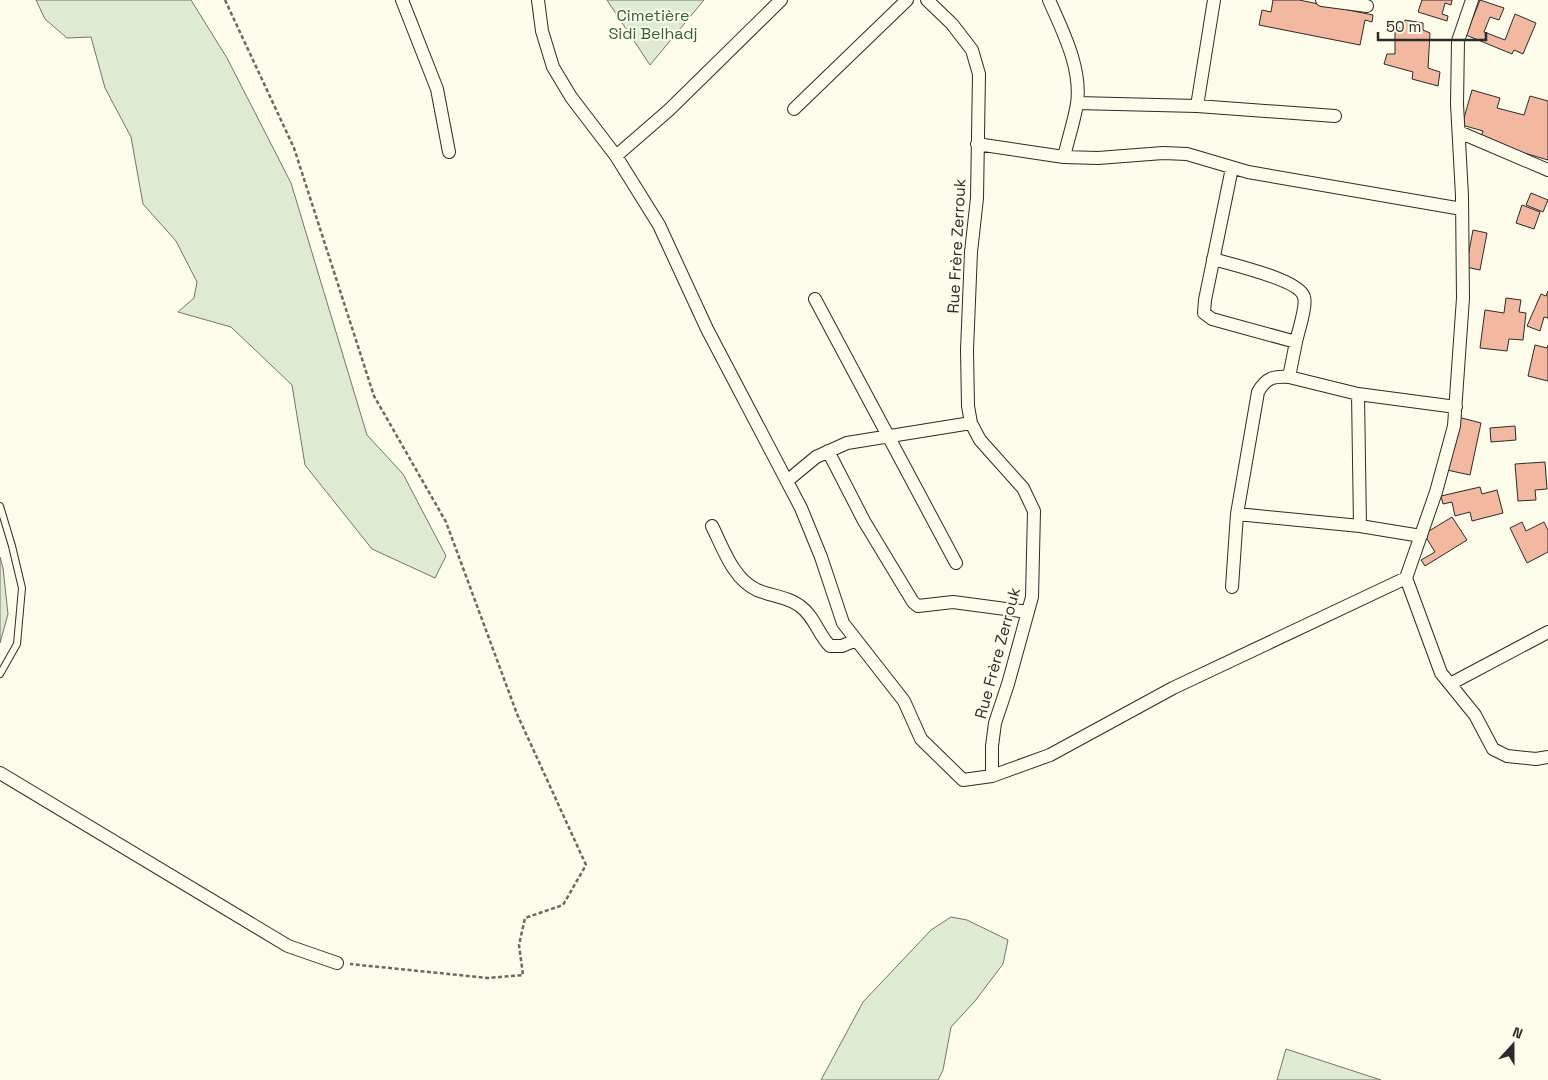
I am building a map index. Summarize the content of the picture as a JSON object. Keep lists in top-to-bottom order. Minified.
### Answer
{"streets":{"street":["Rue Frère Zerrouk"]},"parks":["Cimetière Sidi Belhadj"],"scale_bar":"50 m","north":"top"}
